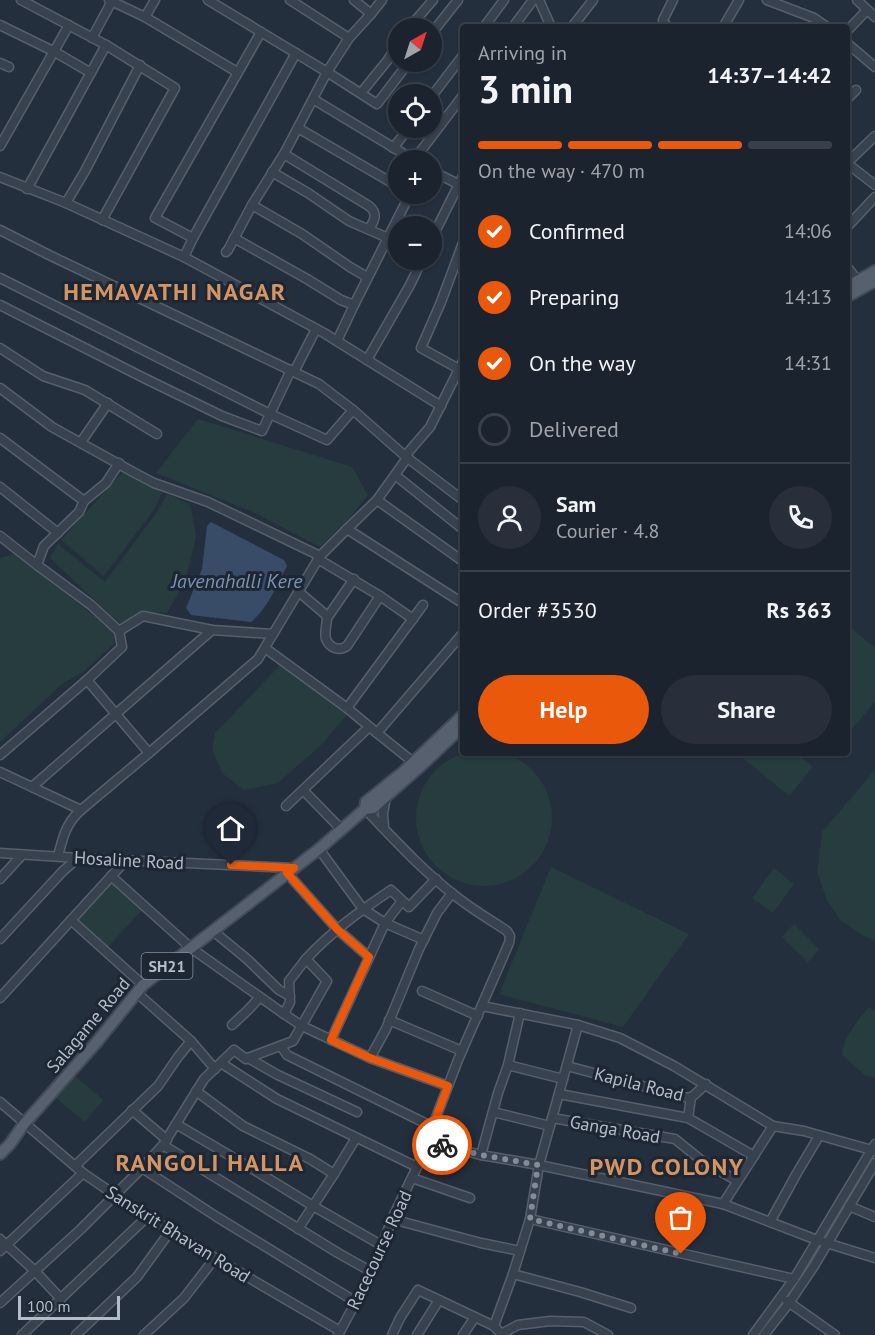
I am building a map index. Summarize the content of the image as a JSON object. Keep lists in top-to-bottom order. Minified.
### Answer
{"streets":{"main road":["SH21","Salagame Road"],"street":["Hosaline Road","Kapila Road","Ganga Road","Sanskrit Bhavan Road","Racecourse Road"]},"crossings":[["Hosaline Road","Salagame Road"],["Salagame Road","Sanskrit Bhavan Road"],["Sanskrit Bhavan Road","Racecourse Road"]],"districts":["HEMAVATHI NAGAR","RANGOLI HALLA","PWD COLONY"],"water":["Javenahalli Kere"],"scale_bar":"100 m","north":"top right","page":{"map_buttons":["+","−"],"heading":["3 min","Arriving in","14:37–14:42"],"panel":["Sam","Courier · 4.8","Order #3530","Rs 363"],"bar":"On the way · 470 m","list":[["Confirmed","14:06"],["Preparing","14:13"],["On the way","14:31"],"Delivered"],"buttons":["Help","Share"],"scale":"100 m"}}
